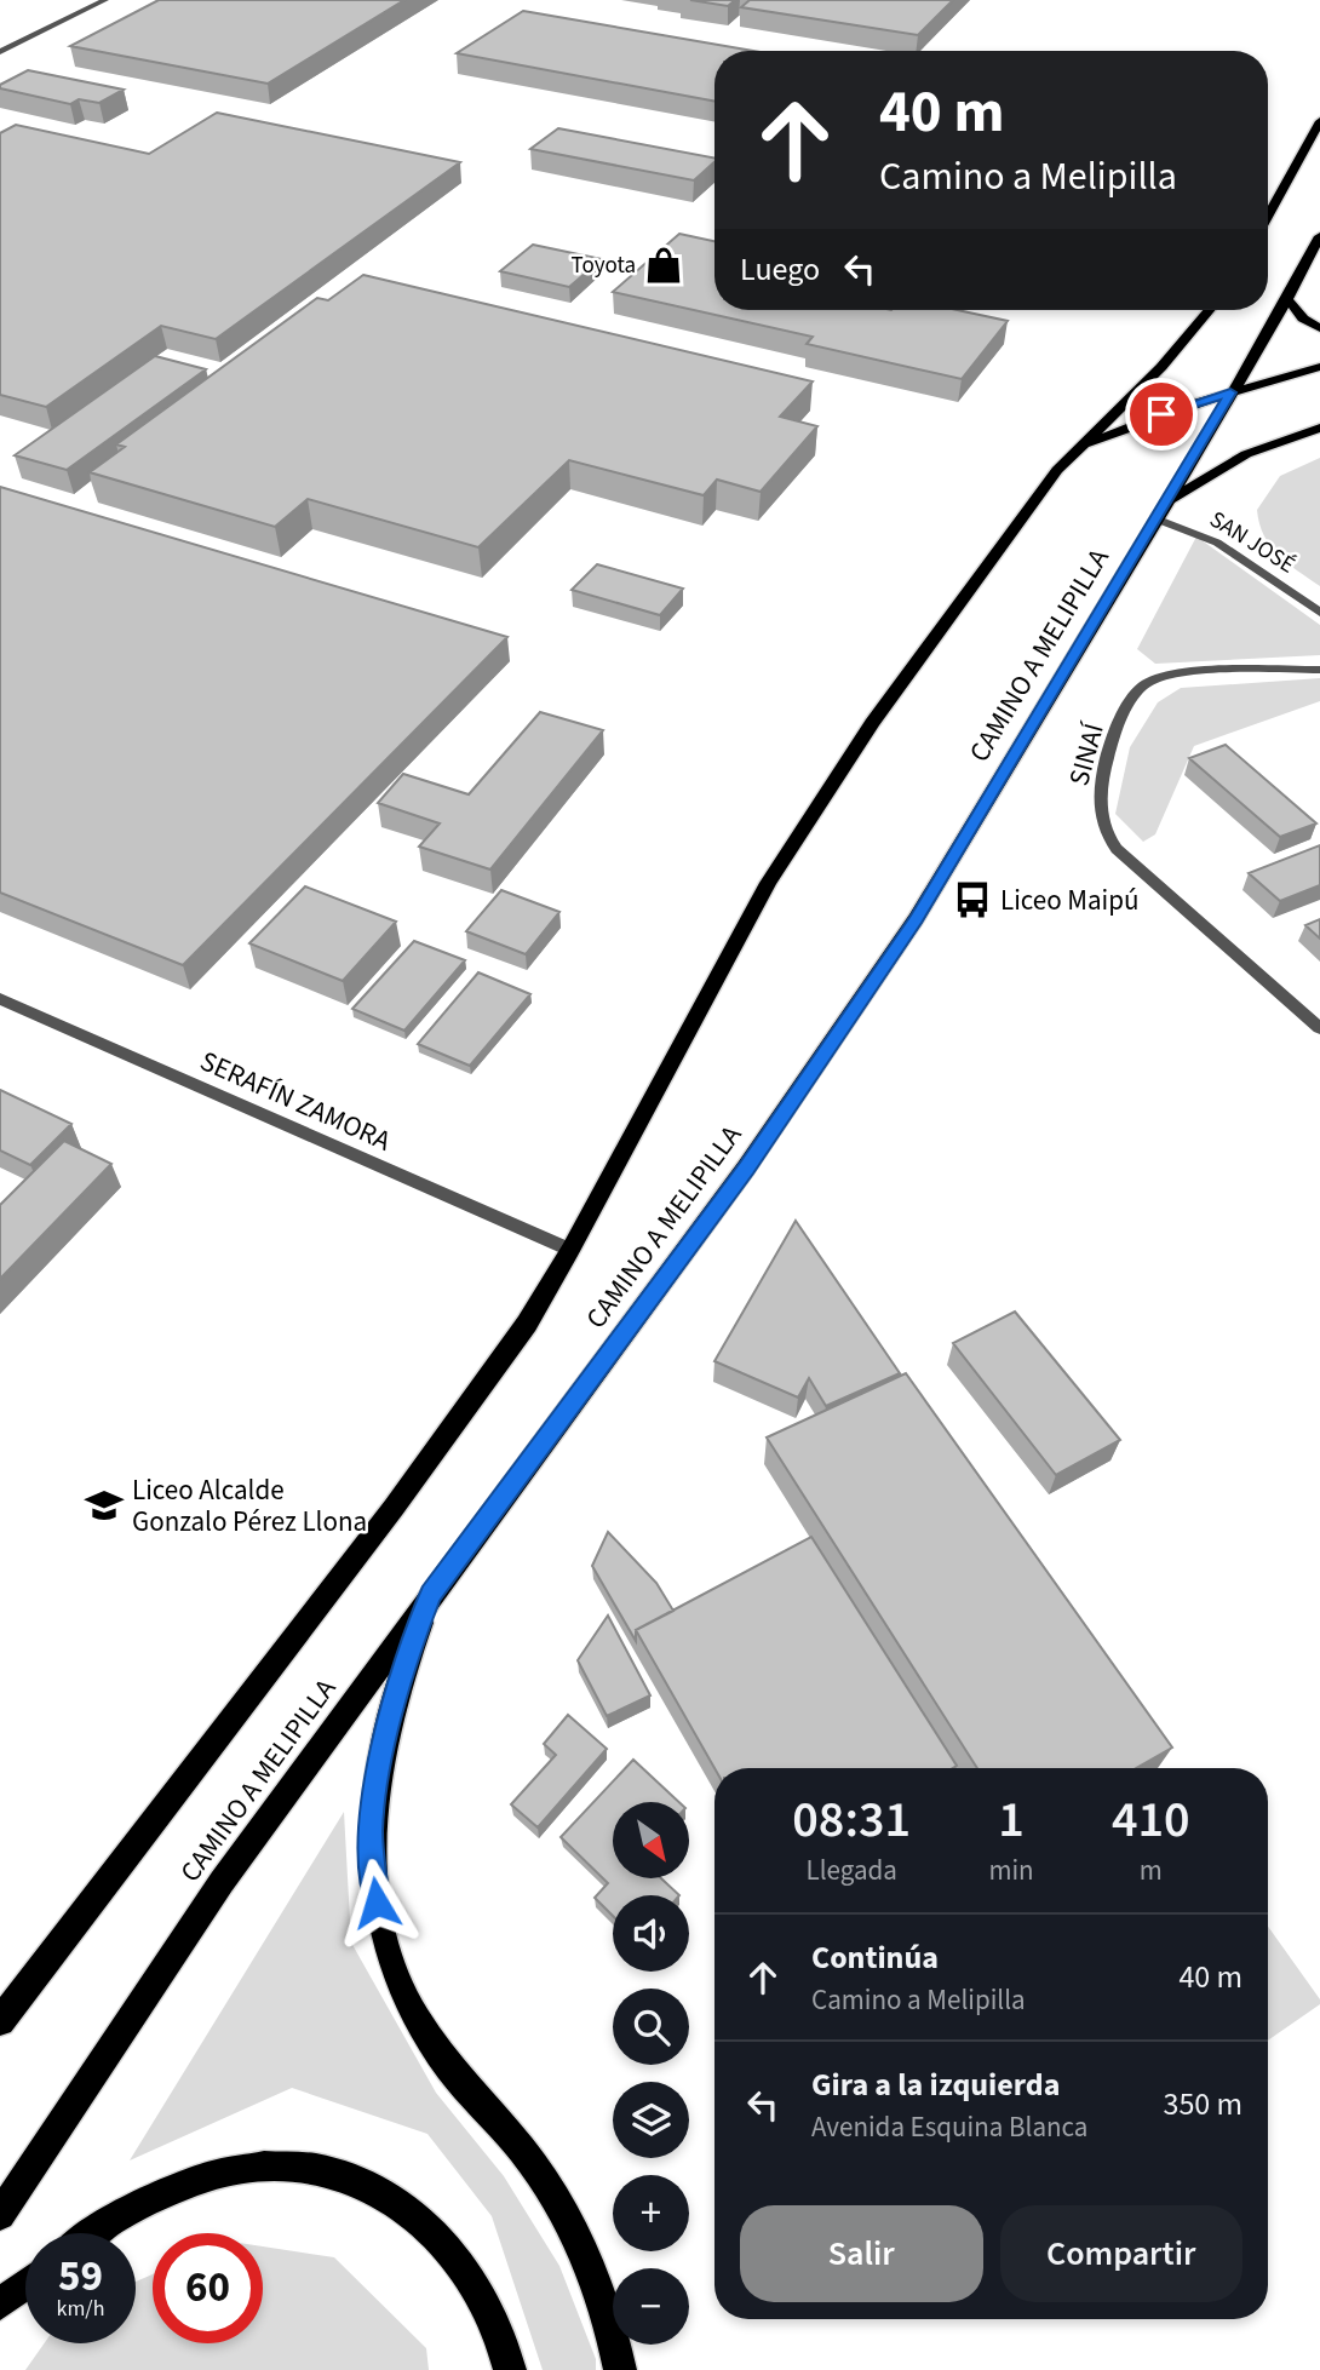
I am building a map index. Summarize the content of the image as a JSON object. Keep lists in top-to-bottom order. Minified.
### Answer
{"streets":{"main road":["CAMINO A MELIPILLA"],"street":["SAN JOSÉ","SINAÍ","SERAFÍN ZAMORA"]},"crossings":[["SAN JOSÉ","CAMINO A MELIPILLA"],["CAMINO A MELIPILLA","SERAFÍN ZAMORA"]],"places":{"shop":["Toyota"],"bus stop":["Liceo Maipú"],"school or university":["Liceo Alcalde Gonzalo Pérez Llona"]},"north":"bottom right","page":{"turn":["40 m","Camino a Melipilla"],"then":"Luego","eta":["08:31","Llegada","1","min","410","m"],"map_buttons":["+","−"],"list":[{"name":"Continúa","note":"Camino a Melipilla","value":"40 m"},{"name":"Gira a la izquierda","note":"Avenida Esquina Blanca","value":"350 m"}],"buttons":["Salir","Compartir"],"speed":"59 km/h","limit":"60"}}
